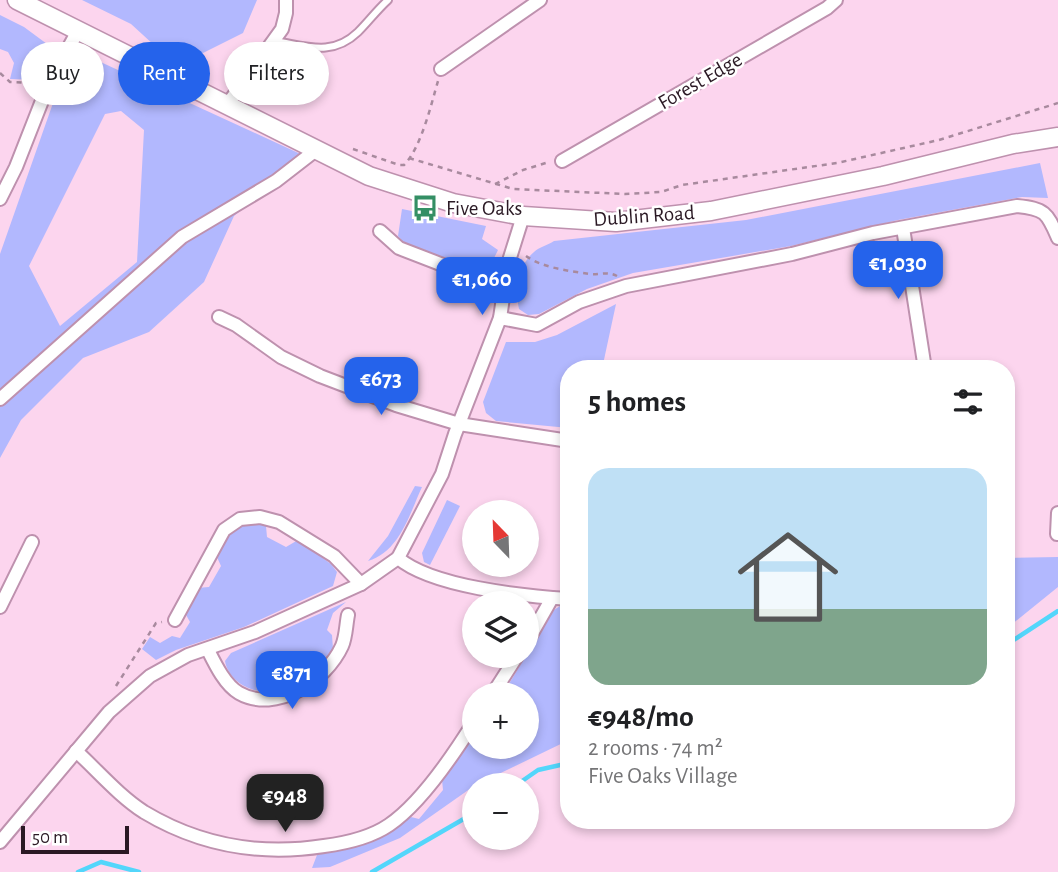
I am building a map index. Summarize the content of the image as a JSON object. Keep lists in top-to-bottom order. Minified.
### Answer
{"streets":{"main road":["Dublin Road"],"street":["Forest Edge"]},"places":{"bus stop":["Five Oaks"]},"scale_bar":"50 m","north":"top left","page":{"chip":["Buy","Rent","Filters"],"price":["€1,030","€1,060","€673","€871","€948"],"heading":"5 homes","list":[{"name":"€948/mo","note":"2 rooms · 74 m² · Five Oaks Village"}],"map_buttons":["+","−"],"scale":"50 m"}}
